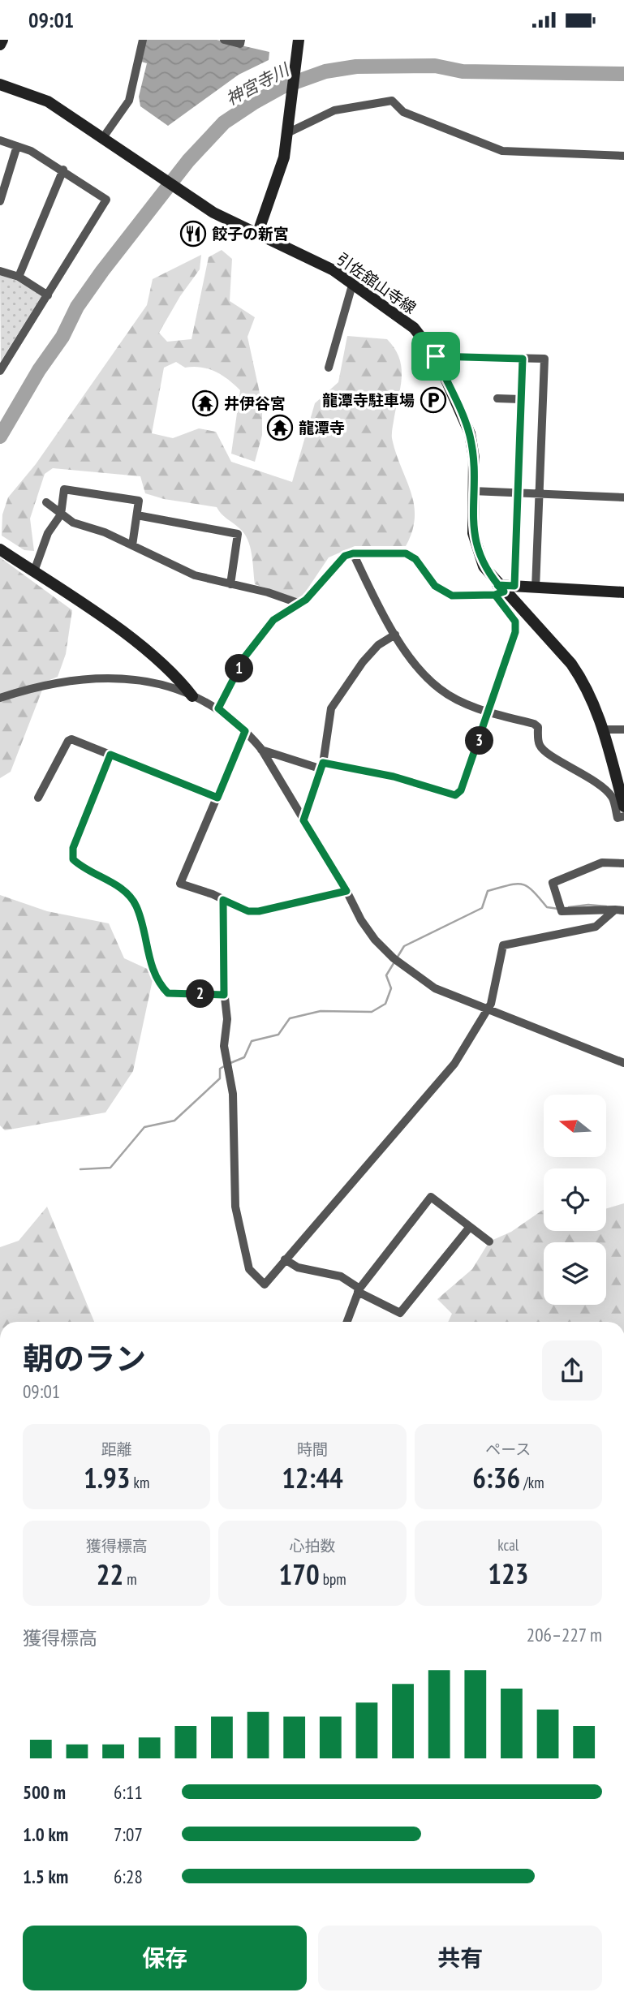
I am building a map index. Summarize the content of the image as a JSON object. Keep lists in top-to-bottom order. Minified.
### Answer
{"streets":{"main road":["引佐舘山寺線"]},"water":["神宮寺川"],"places":{"restaurant":["餃子の新宮"],"parking":["龍潭寺駐車場"],"temple":["井伊谷宮","龍潭寺"]},"north":"left","page":{"status":"09:01","pins":["1","3","2"],"heading":["朝のラン","09:01"],"stats":[["距離","1.93 km"],["時間","12:44"],["ペース","6:36 /km"],["獲得標高","22 m"],["心拍数","170 bpm"],["kcal","123"]],"chart":["獲得標高","206–227 m"],"list":[{"name":"500 m","note":"6:11"},{"name":"1.0 km","note":"7:07"},{"name":"1.5 km","note":"6:28"}],"buttons":["保存","共有"]}}
